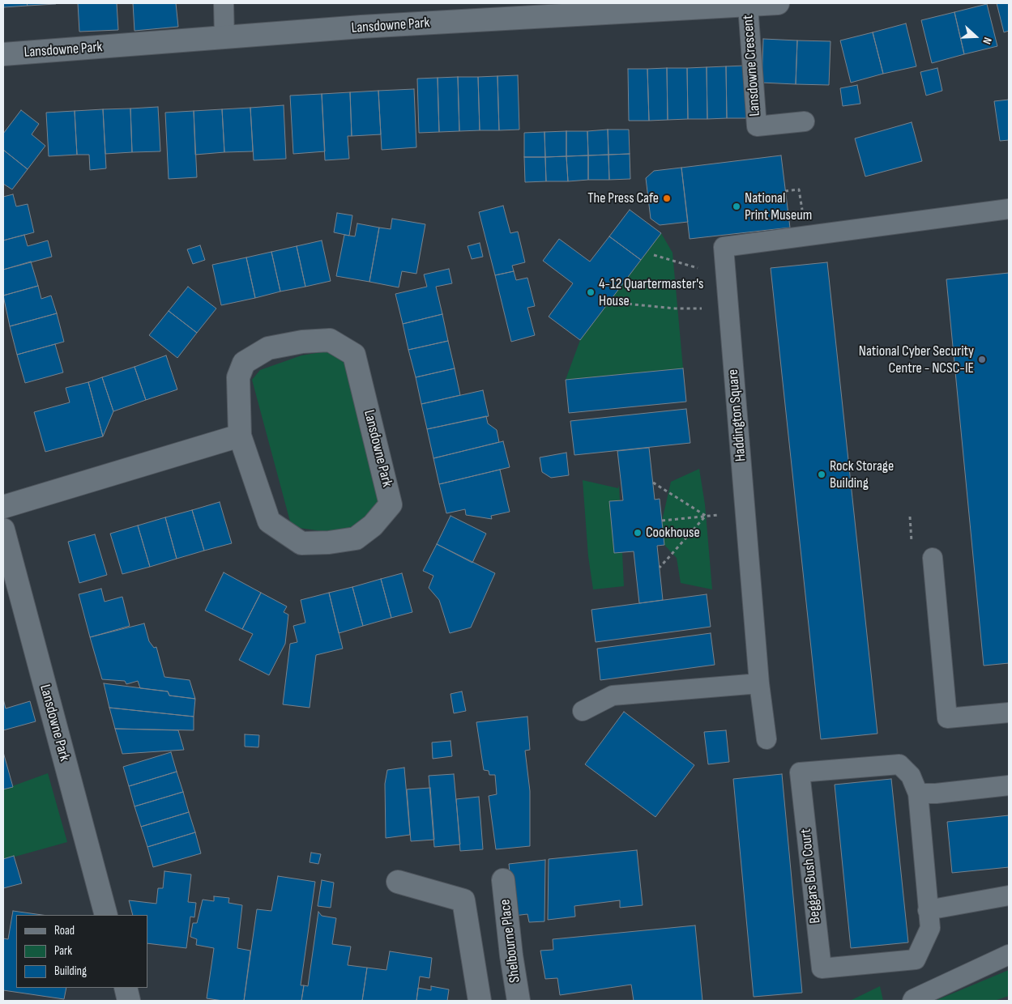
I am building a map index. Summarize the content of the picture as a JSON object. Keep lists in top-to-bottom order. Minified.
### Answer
{"streets":{"street":["Lansdowne Park","Shelbourne Place"],"lane":["Lansdowne Crescent","Haddington Square","Beggars Bush Court"]},"crossings":[["Lansdowne Park","Lansdowne Crescent"]],"places":["The Press Cafe","National Print Museum","4-12 Quartermaster's House","National Cyber Security Centre - NCSC-IE","Rock Storage Building","Cookhouse"],"legend":["Road","Park","Building"],"north":"right"}
